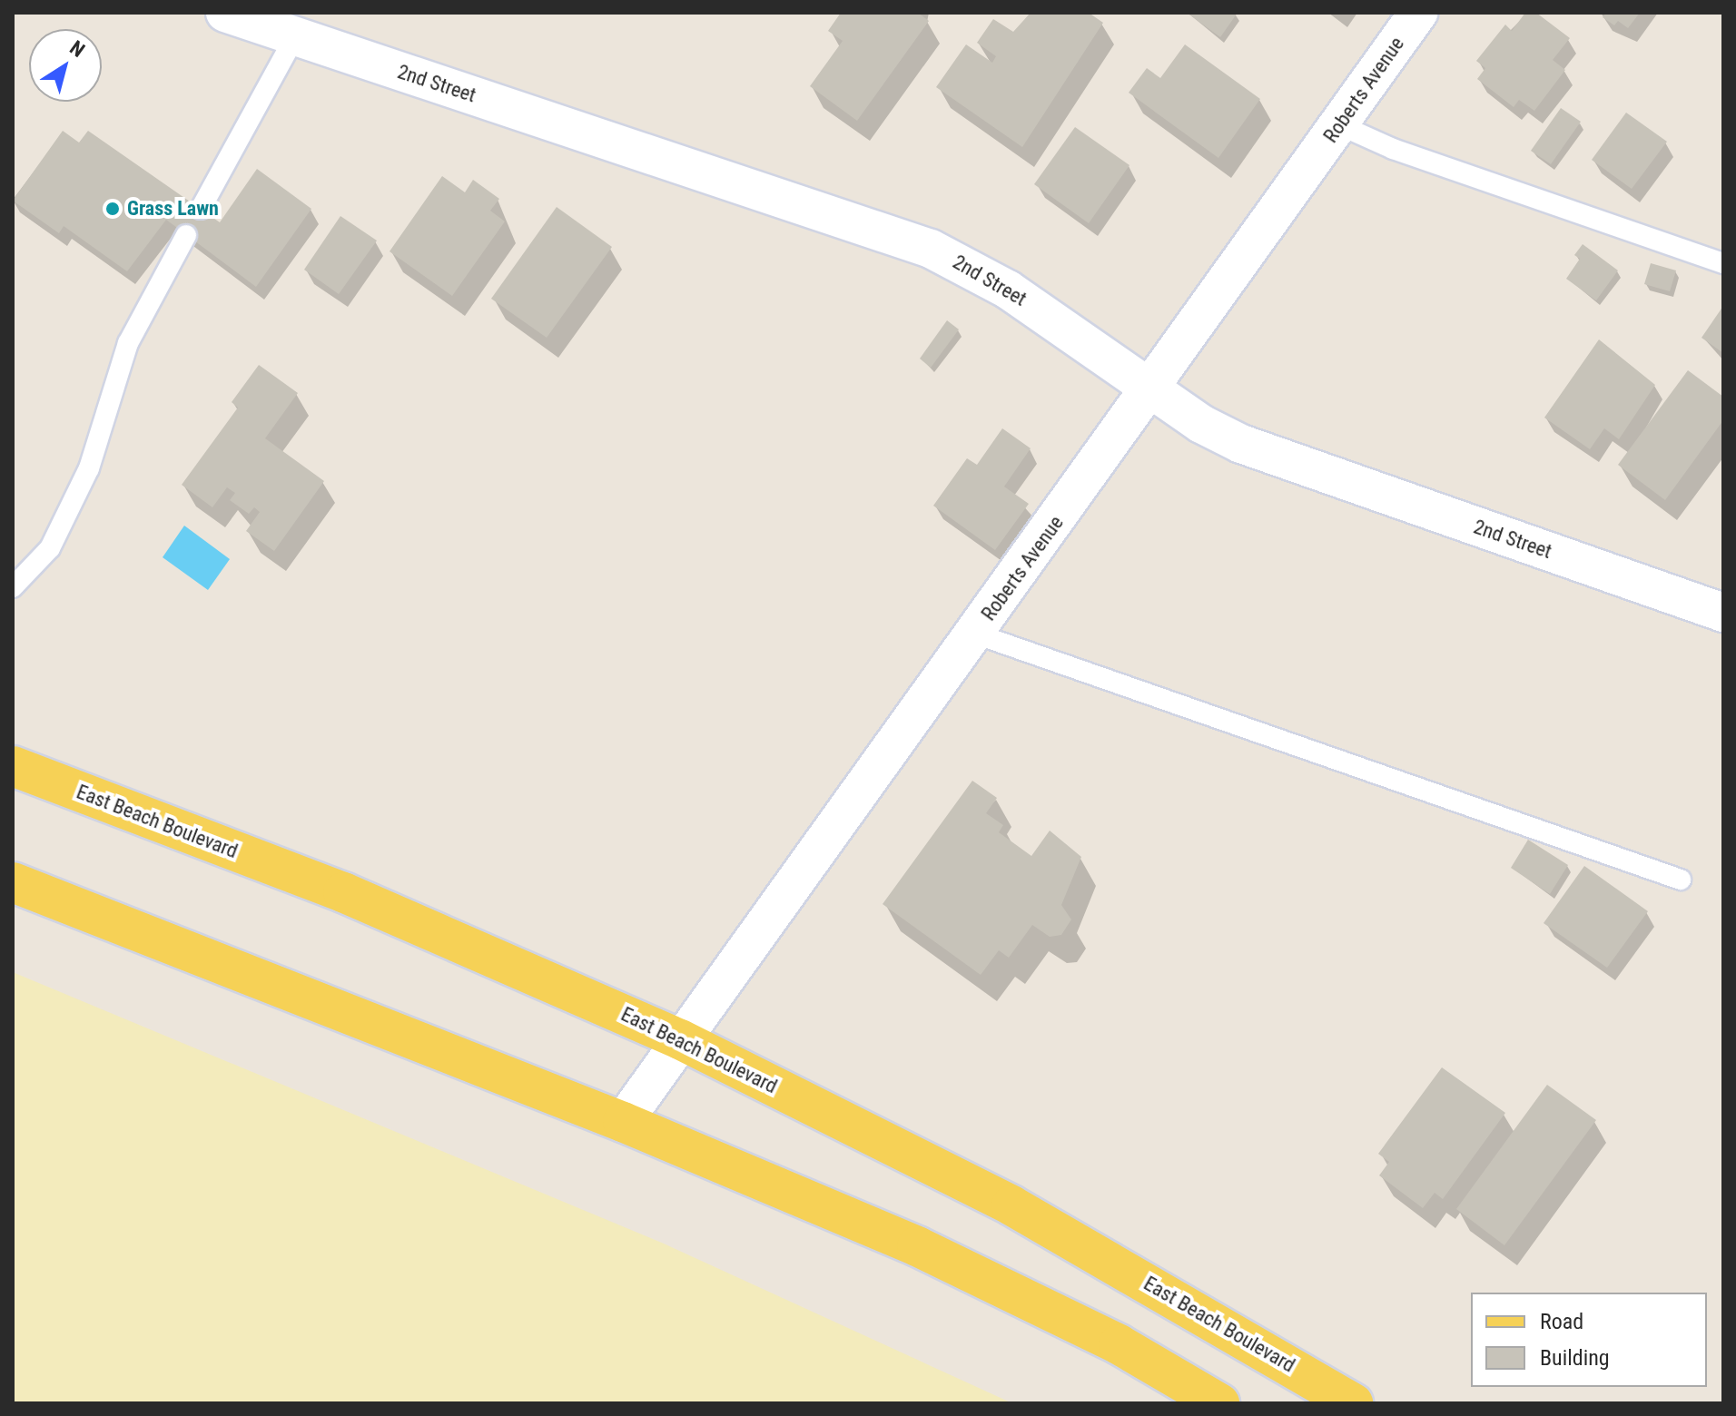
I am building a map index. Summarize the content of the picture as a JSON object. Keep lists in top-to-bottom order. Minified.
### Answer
{"streets":{"main road":["East Beach Boulevard"],"street":["2nd Street","Roberts Avenue"]},"crossings":[["2nd Street","Roberts Avenue"],["Roberts Avenue","East Beach Boulevard"]],"places":["Grass Lawn"],"legend":["Road","Building"],"north":"top right"}
